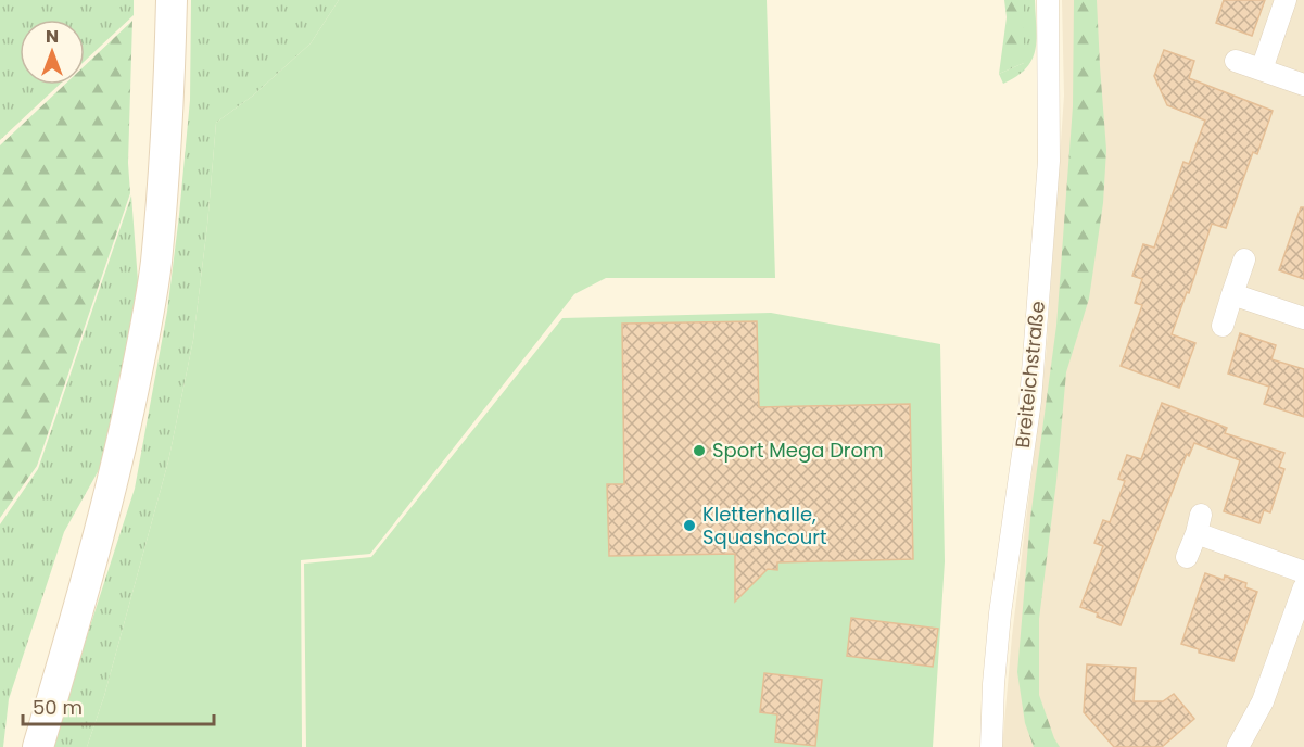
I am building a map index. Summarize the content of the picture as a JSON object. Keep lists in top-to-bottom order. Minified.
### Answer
{"streets":{"street":["Breiteichstraße"]},"places":["Sport Mega Drom","Kletterhalle, Squashcourt"],"scale_bar":"50 m","north":"top"}
